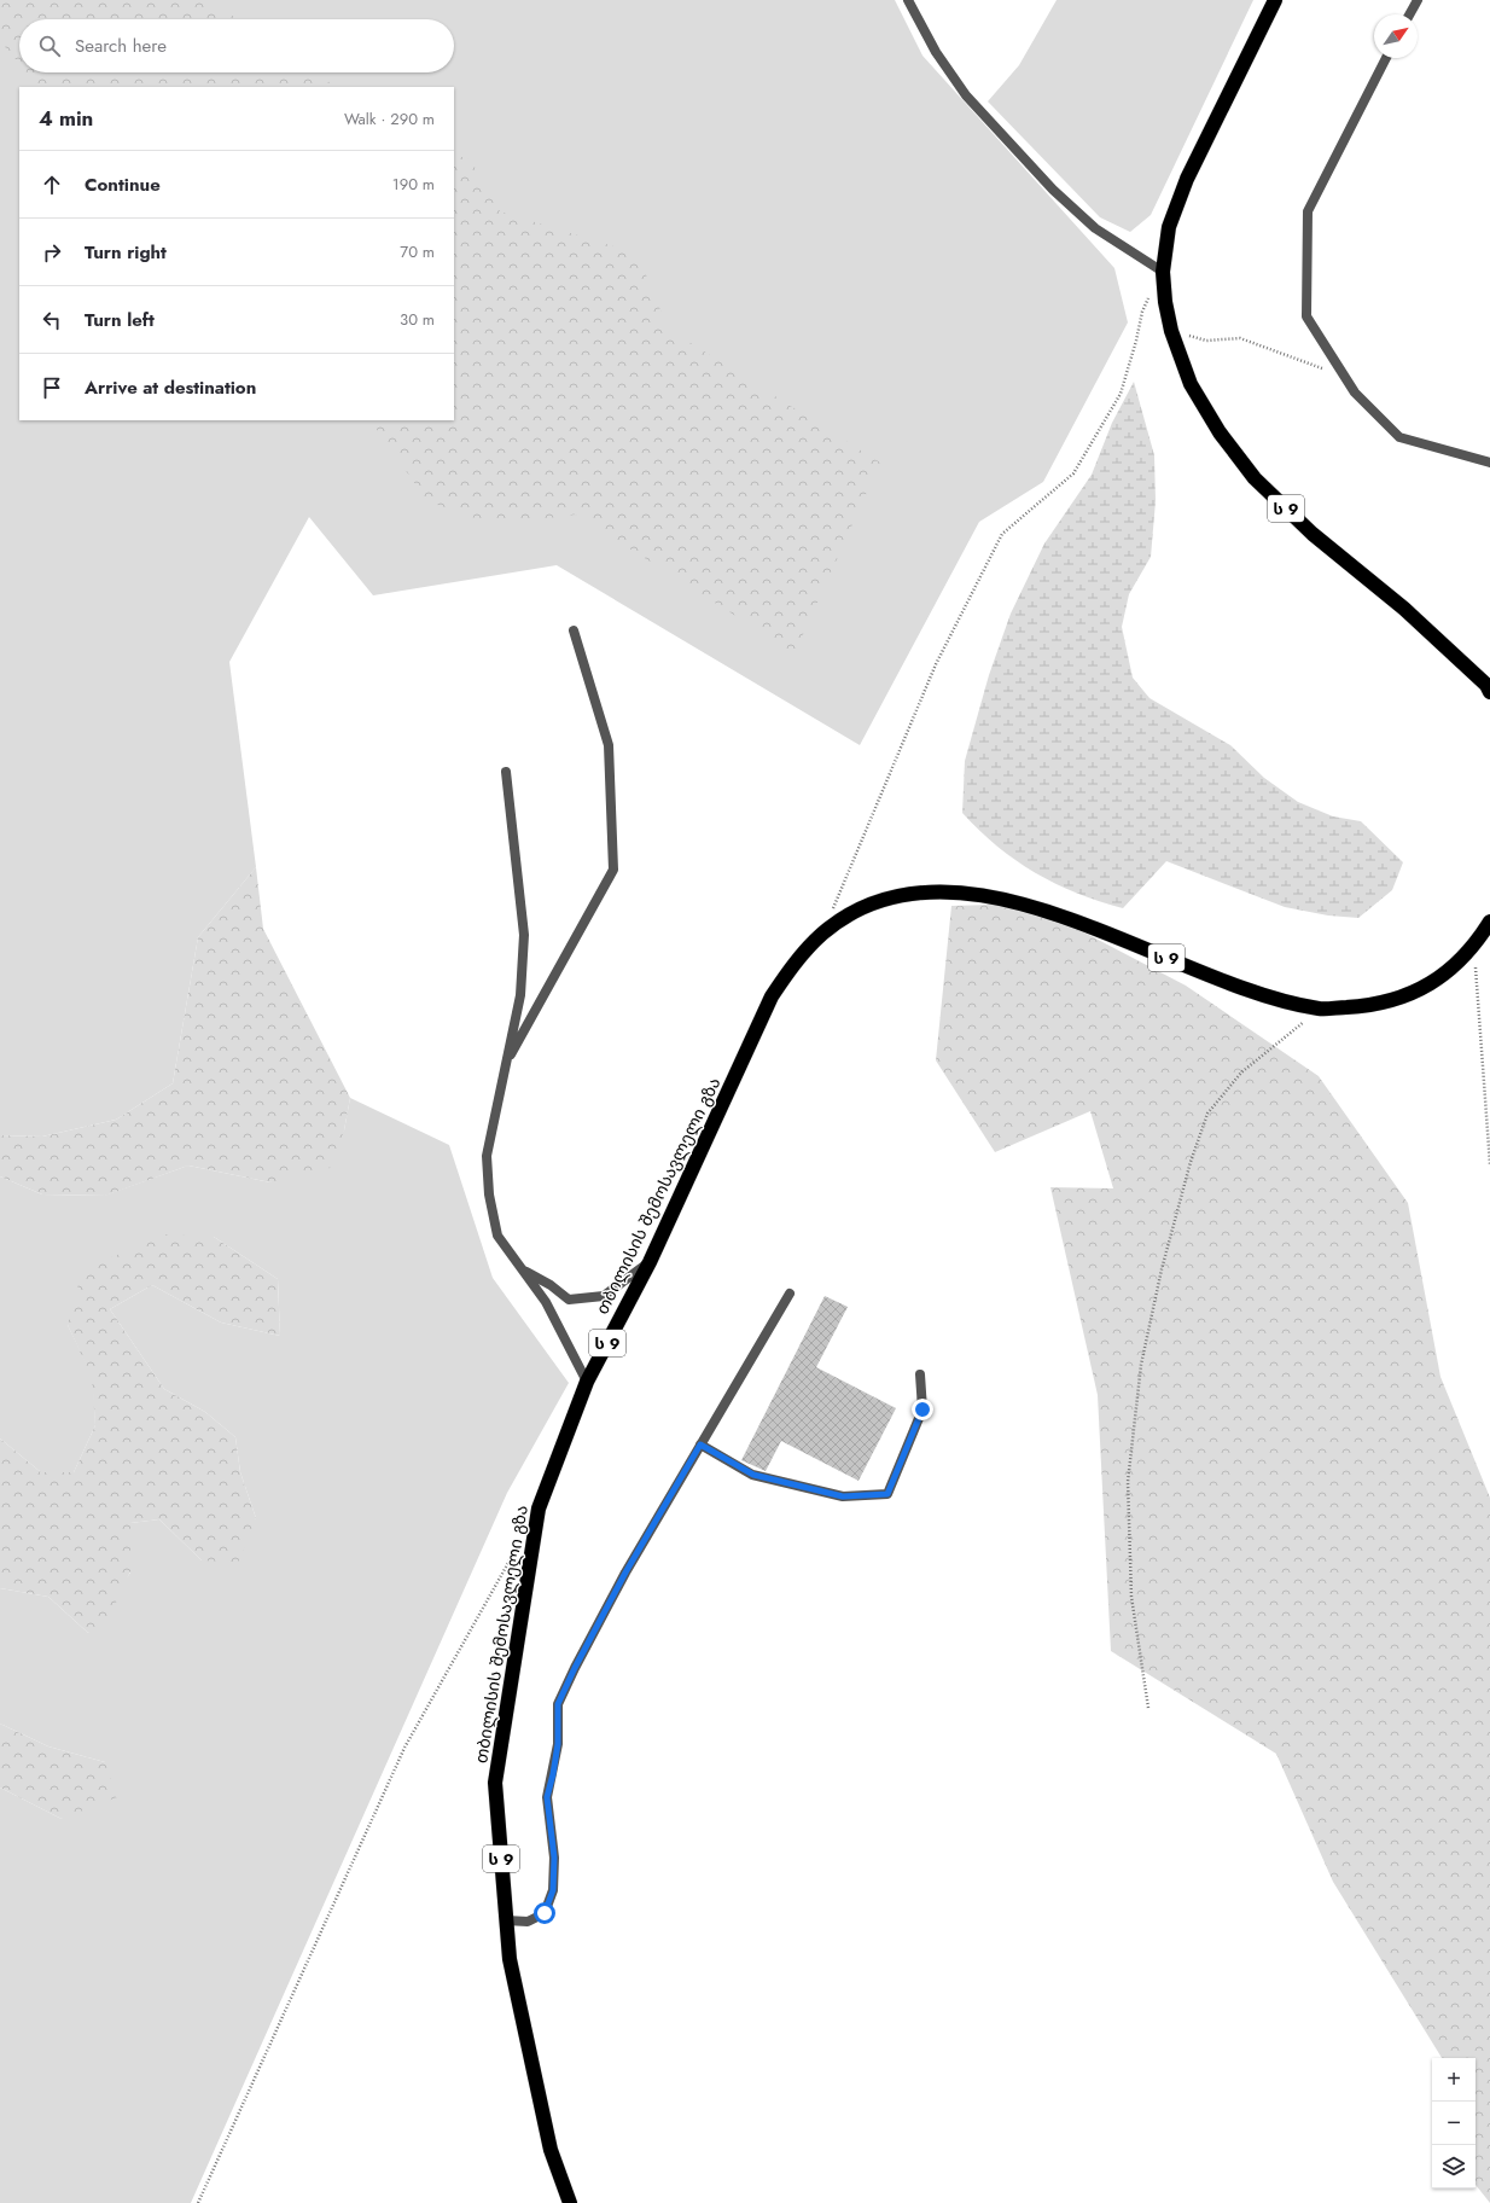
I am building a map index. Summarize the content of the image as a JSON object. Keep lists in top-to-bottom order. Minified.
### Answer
{"streets":{"highway":["ს 9","თბილისის შემოსავლელი გზა"]},"north":"top right","page":{"search":"Search here","heading":["4 min","Walk · 290 m"],"list":[["Continue","190 m"],["Turn right","70 m"],["Turn left","30 m"],"Arrive at destination"],"map_buttons":["+","−"]}}
